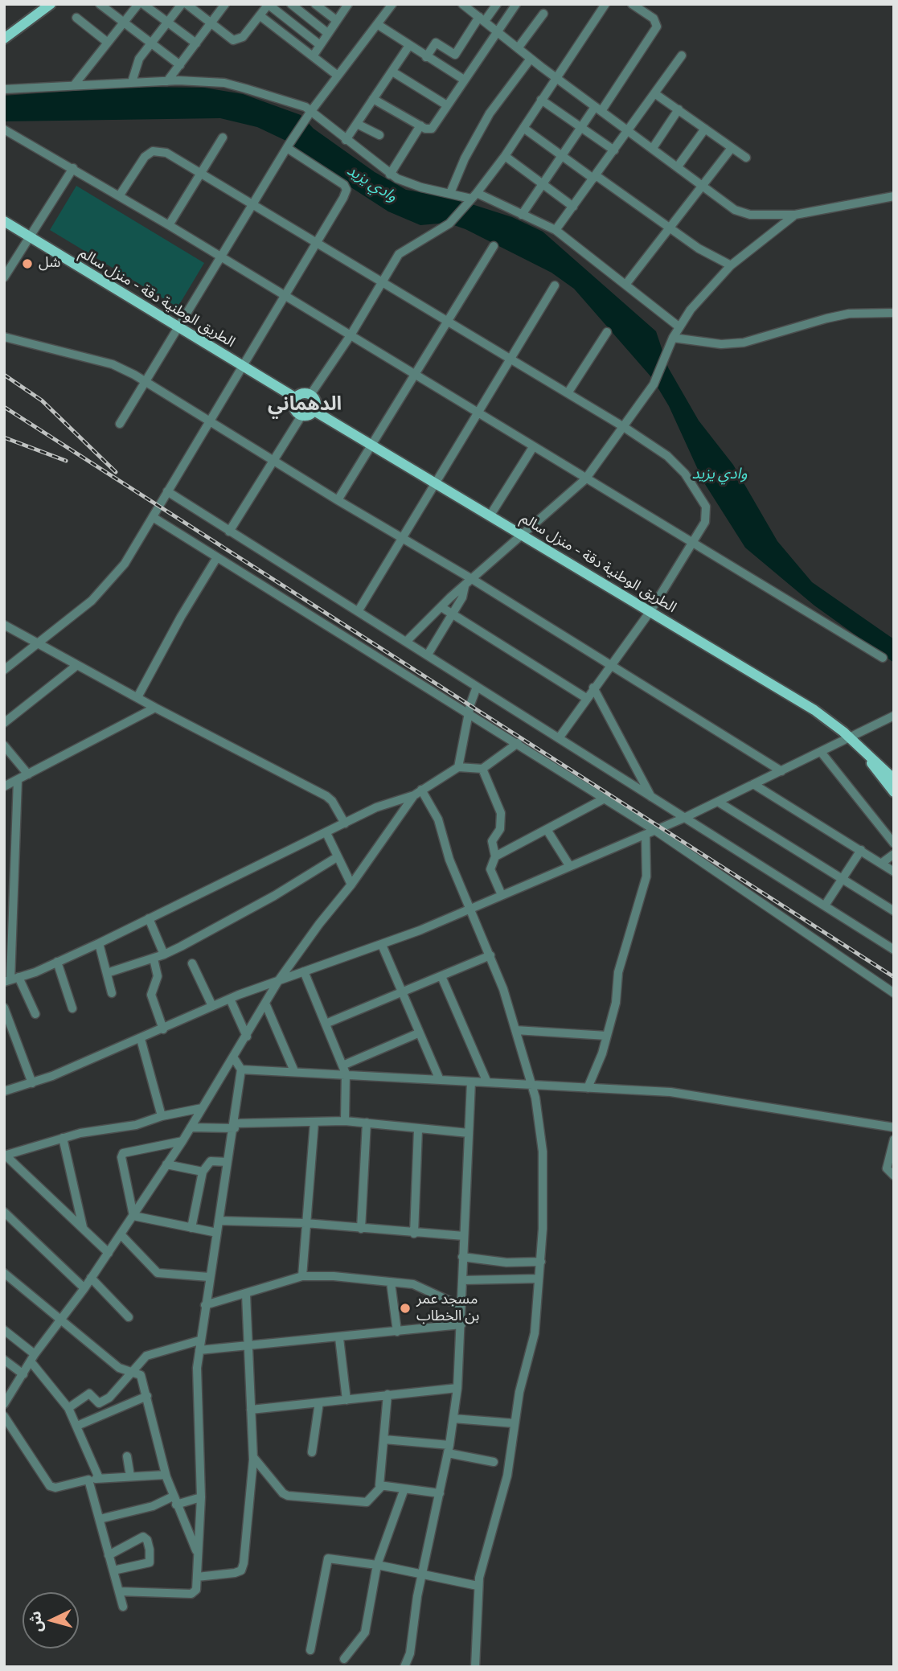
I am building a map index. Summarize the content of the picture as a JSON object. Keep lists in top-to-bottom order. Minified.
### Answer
{"streets":{"main road":["الطريق الوطنية دقة - منزل سالم"]},"districts":["الدهماني"],"water":["وادي يزيد"],"places":["شل","مسجد عمر بن الخطاب"],"north":"left"}
